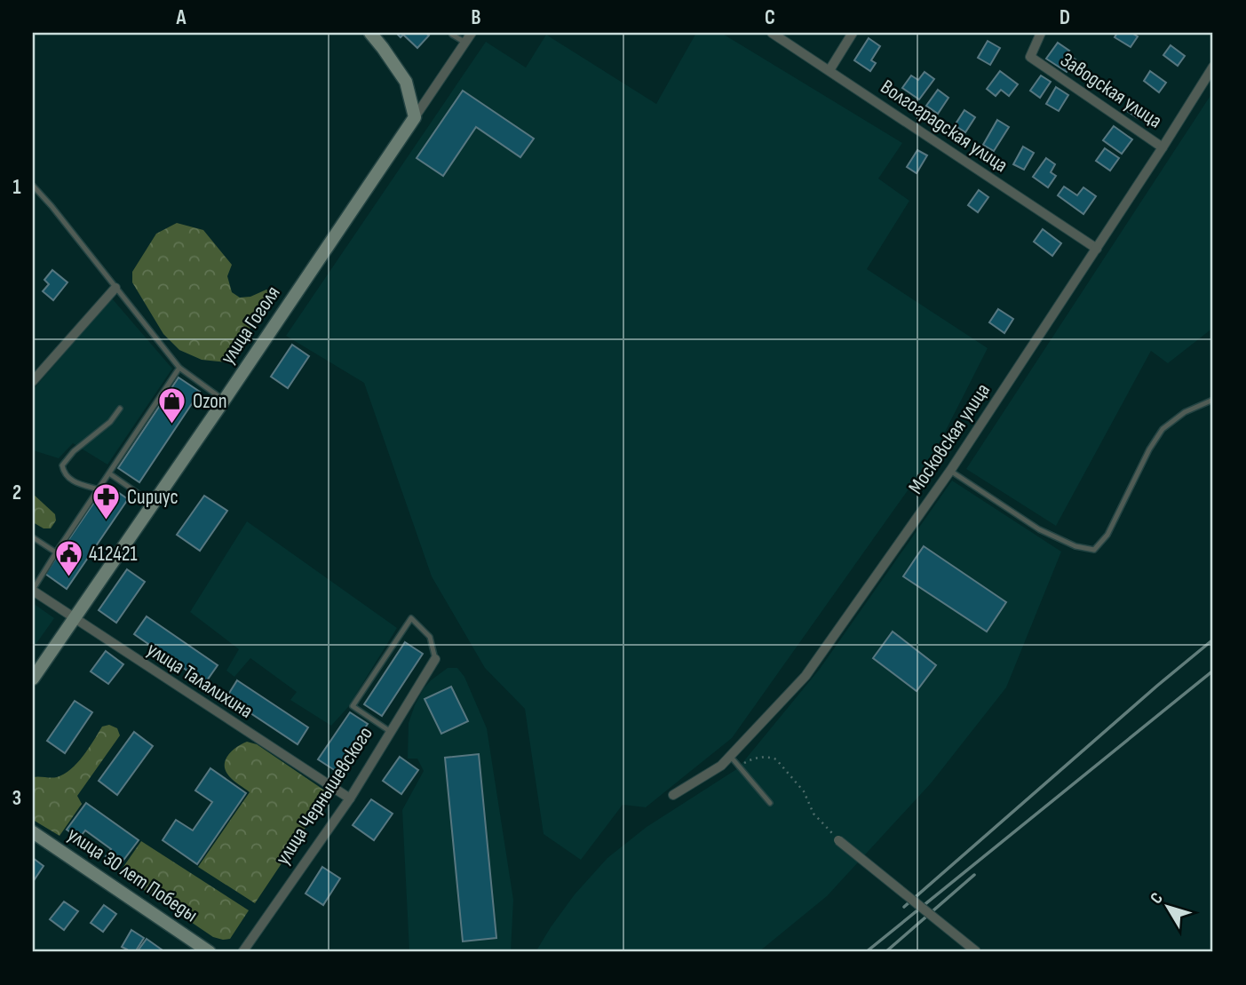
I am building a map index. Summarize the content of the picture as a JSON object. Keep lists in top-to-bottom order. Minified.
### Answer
{"streets":{"street":["Заводская улица","Волгоградская улица","улица Гоголя","Московская улица","улица Талалихина","улица Чернышевского","улица 30 лет Победы"]},"crossings":[["Заводская улица","Московская улица"],["Волгоградская улица","Московская улица"],["улица Гоголя","улица Талалихина"],["улица Талалихина","улица Чернышевского"]],"places":{"shop":["Ozon"],"pharmacy":["Сириус"],"public building":["412421"]},"north":"top left","grid":{"columns":["A","B","C","D"],"rows":["1","2","3"]}}
